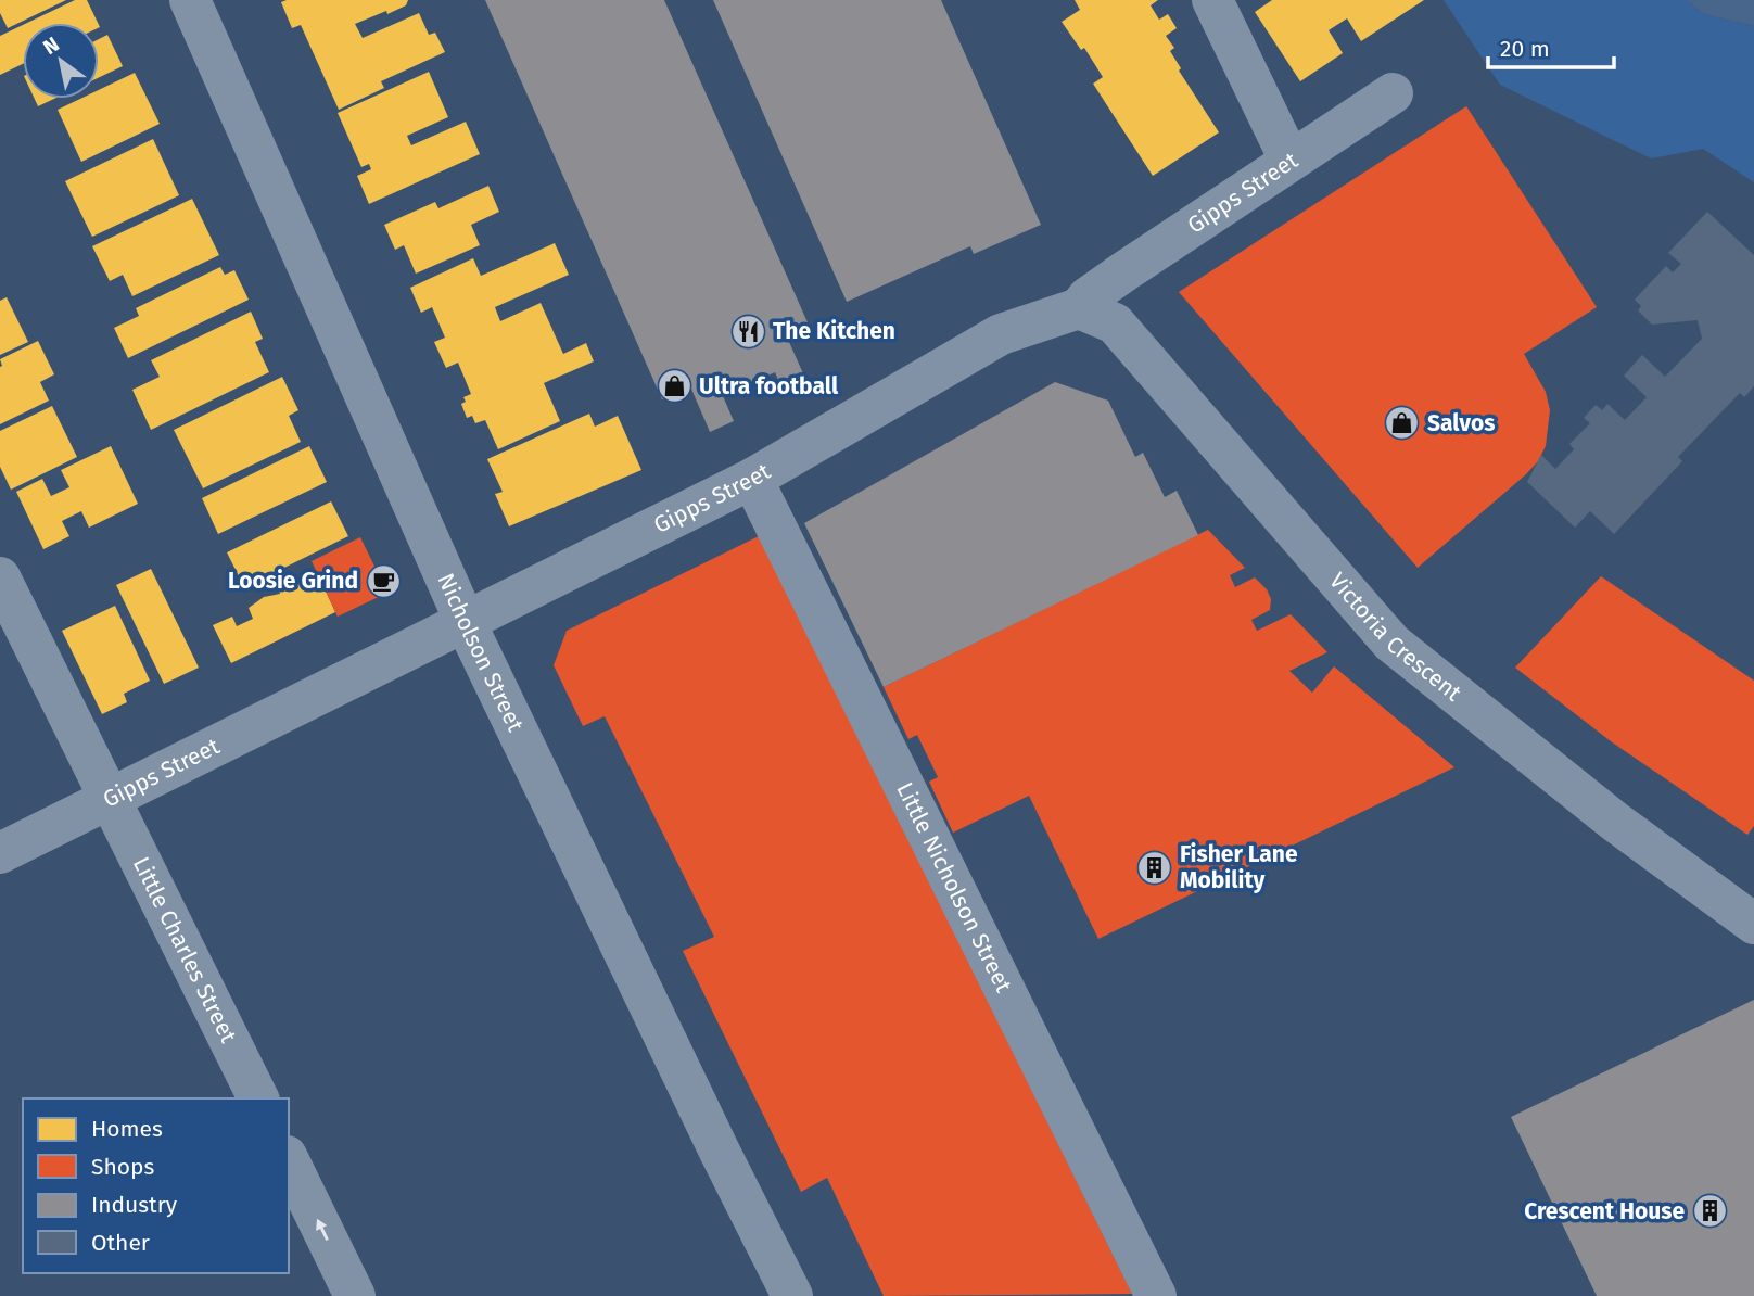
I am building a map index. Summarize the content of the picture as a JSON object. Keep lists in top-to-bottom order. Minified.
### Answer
{"streets":{"street":["Gipps Street","Victoria Crescent","Nicholson Street","Little Nicholson Street","Little Charles Street"]},"crossings":[["Gipps Street","Victoria Crescent"],["Gipps Street","Nicholson Street"],["Gipps Street","Little Nicholson Street"],["Gipps Street","Little Charles Street"]],"places":{"restaurant":["The Kitchen"],"shop":["Ultra football","Salvos"],"cafe":["Loosie Grind"],"building":["Fisher Lane Mobility","Crescent House"]},"legend":["Homes","Shops","Industry","Other"],"scale_bar":"20 m","north":"top left"}
